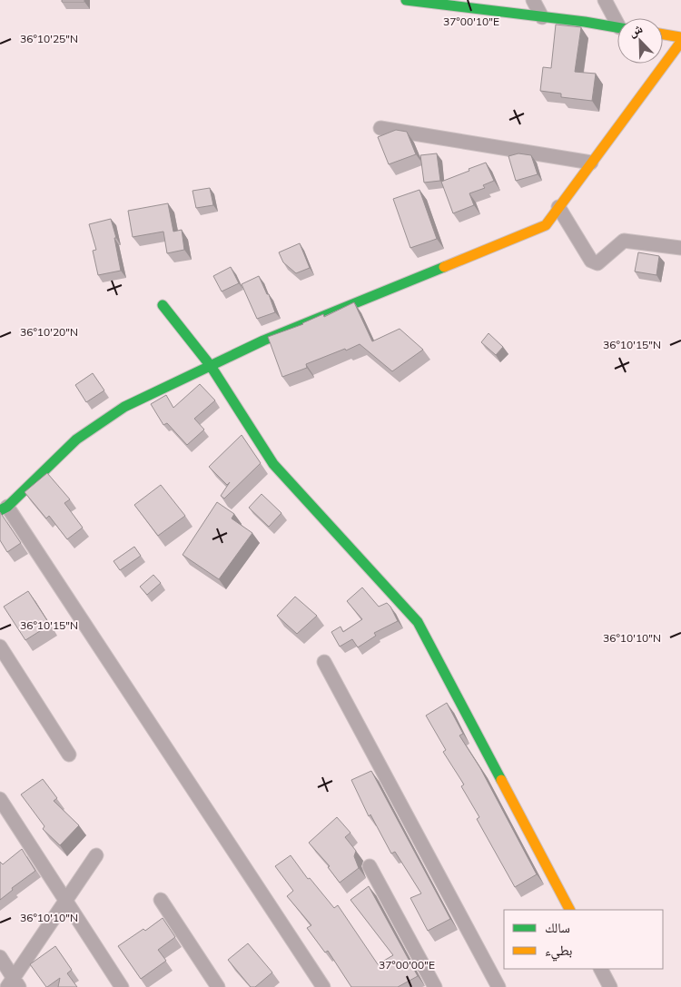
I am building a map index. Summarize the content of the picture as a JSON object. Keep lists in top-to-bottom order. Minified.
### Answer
{"legend":["سالك","بطيء"],"north":"top left","coordinates":["37°00'10\"E","36°10'25\"N","36°10'20\"N","36°10'15\"N","36°10'10\"N","37°00'00\"E"]}
